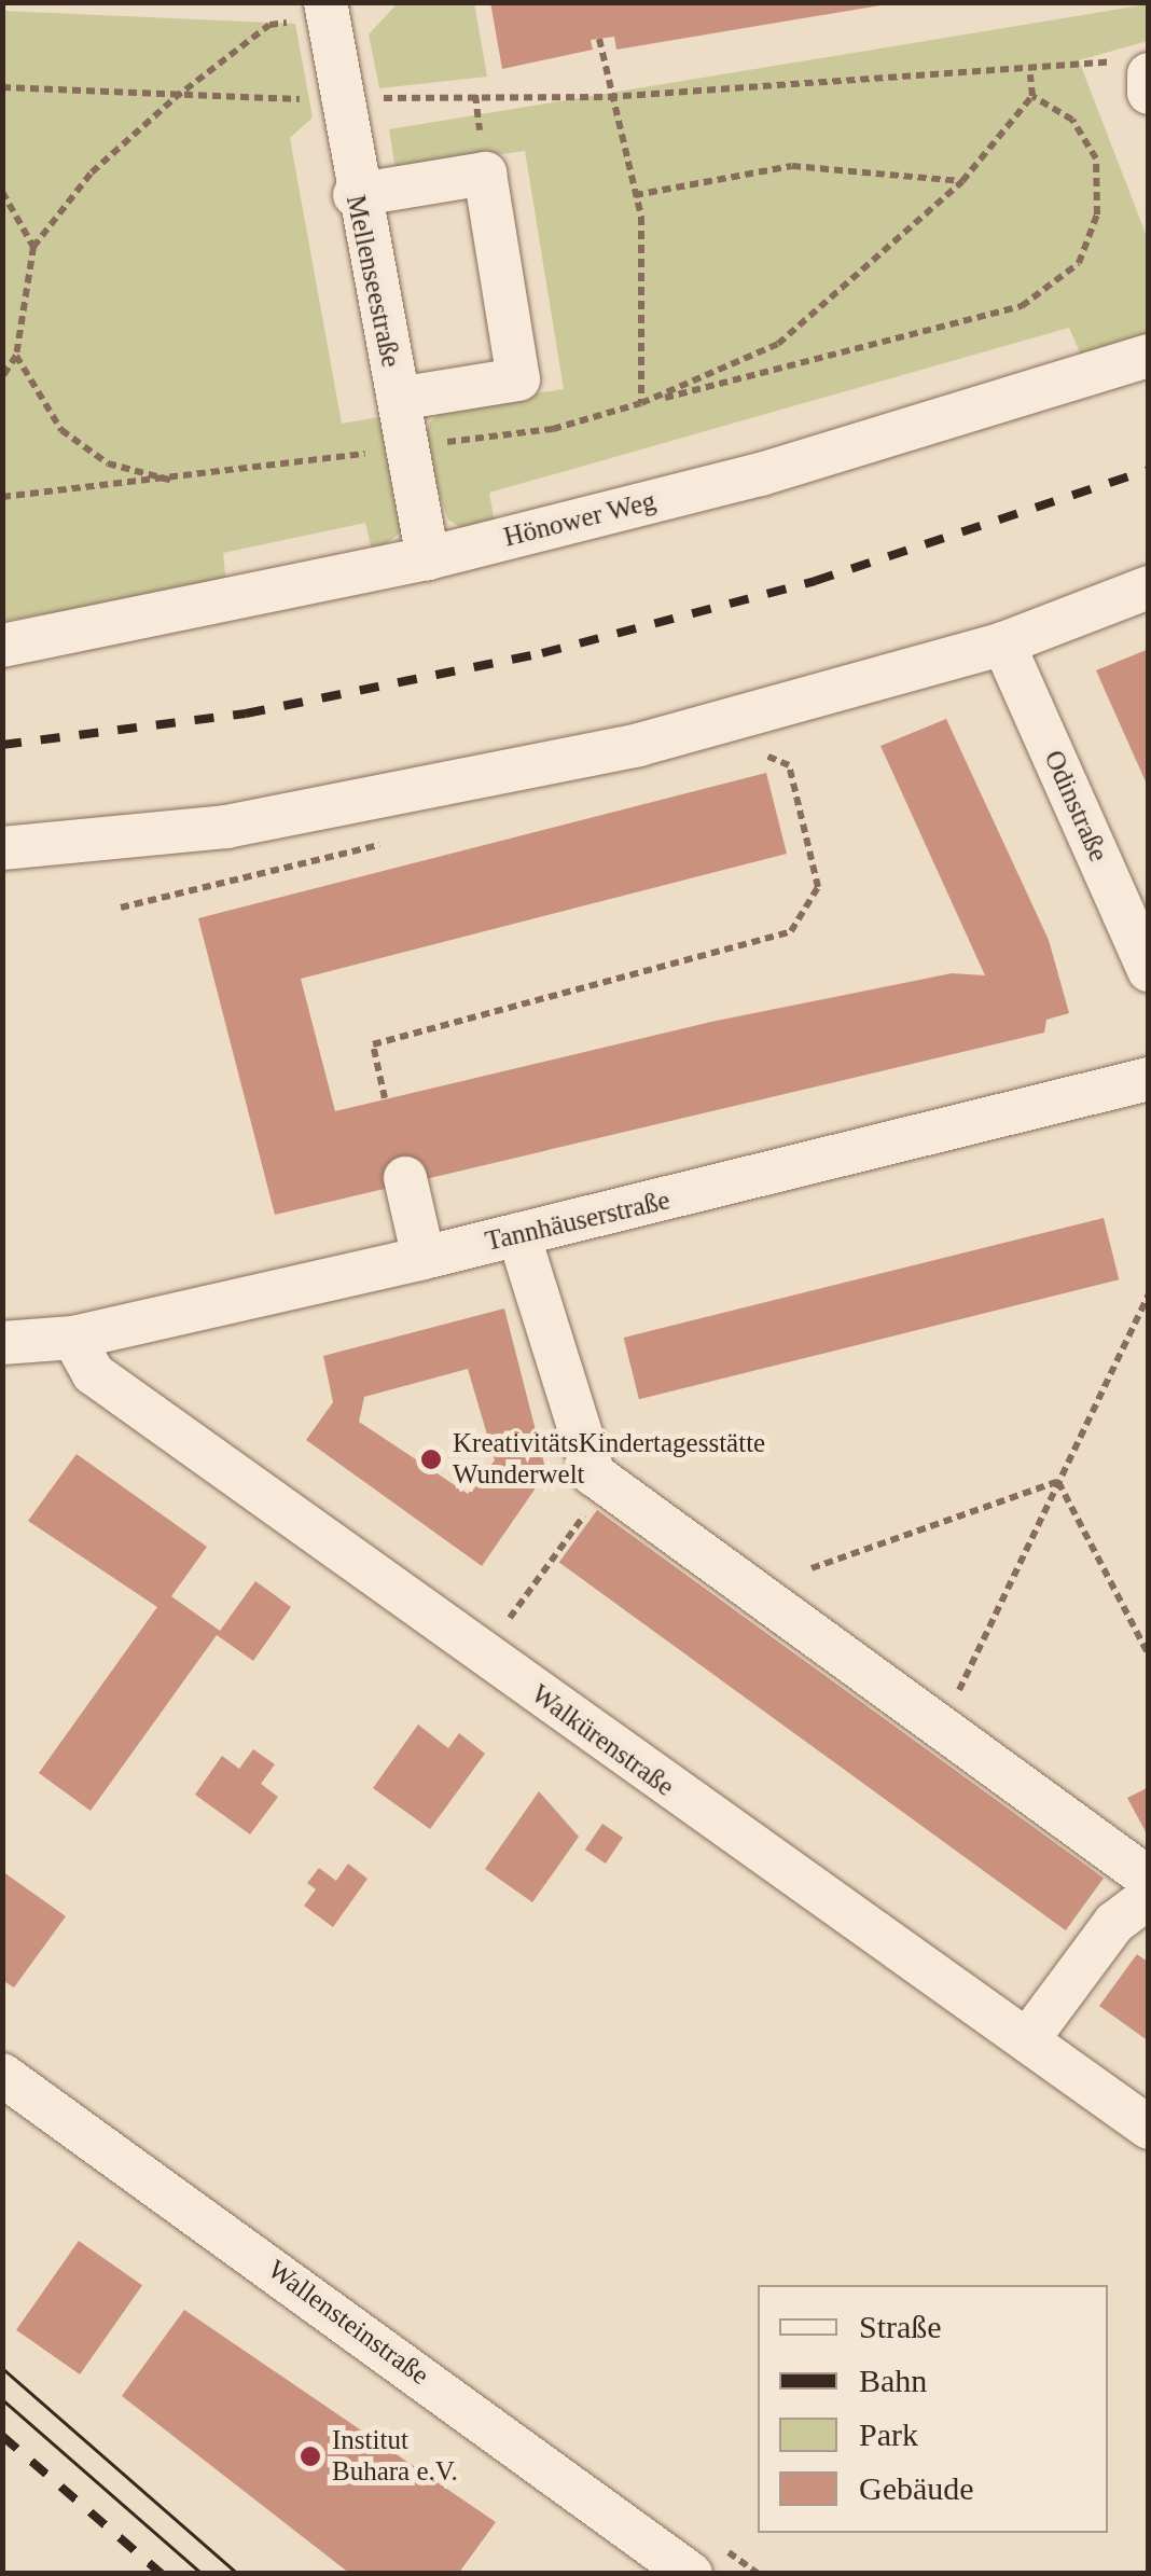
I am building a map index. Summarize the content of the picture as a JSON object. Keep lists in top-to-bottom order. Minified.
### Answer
{"streets":{"street":["Mellenseestraße","Hönower Weg","Odinstraße","Tannhäuserstraße","Walkürenstraße","Wallensteinstraße"]},"crossings":[["Mellenseestraße","Hönower Weg"],["Tannhäuserstraße","Walkürenstraße"]],"places":["KreativitätsKindertagesstätte Wunderwelt","Institut Buhara e.V."],"legend":["Straße","Bahn","Park","Gebäude"]}
